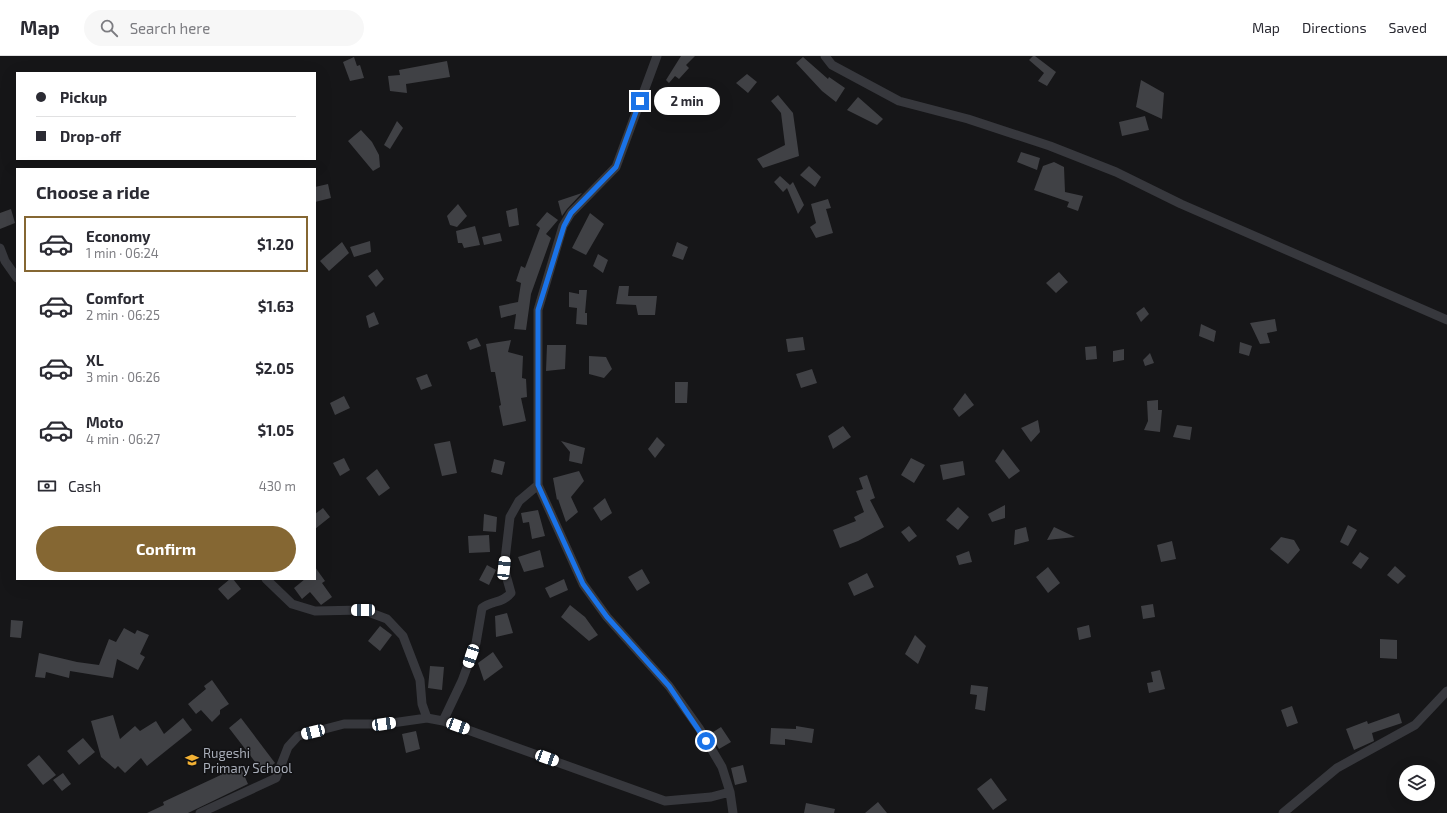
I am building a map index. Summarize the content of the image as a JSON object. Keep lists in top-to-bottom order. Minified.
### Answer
{"places":{"school or university":["Rugeshi Primary School"]},"page":{"header":"Map","search":"Search here","nav":["Map","Directions","Saved"],"banner":["Pickup","Drop-off"],"bubble":"2 min","heading":"Choose a ride","list":[{"name":"Economy","note":"1 min · 06:24","value":"$1.20"},{"name":"Comfort","note":"2 min · 06:25","value":"$1.63"},{"name":"XL","note":"3 min · 06:26","value":"$2.05"},{"name":"Moto","note":"4 min · 06:27","value":"$1.05"}],"pay":["Cash","430 m"],"buttons":"Confirm"}}
